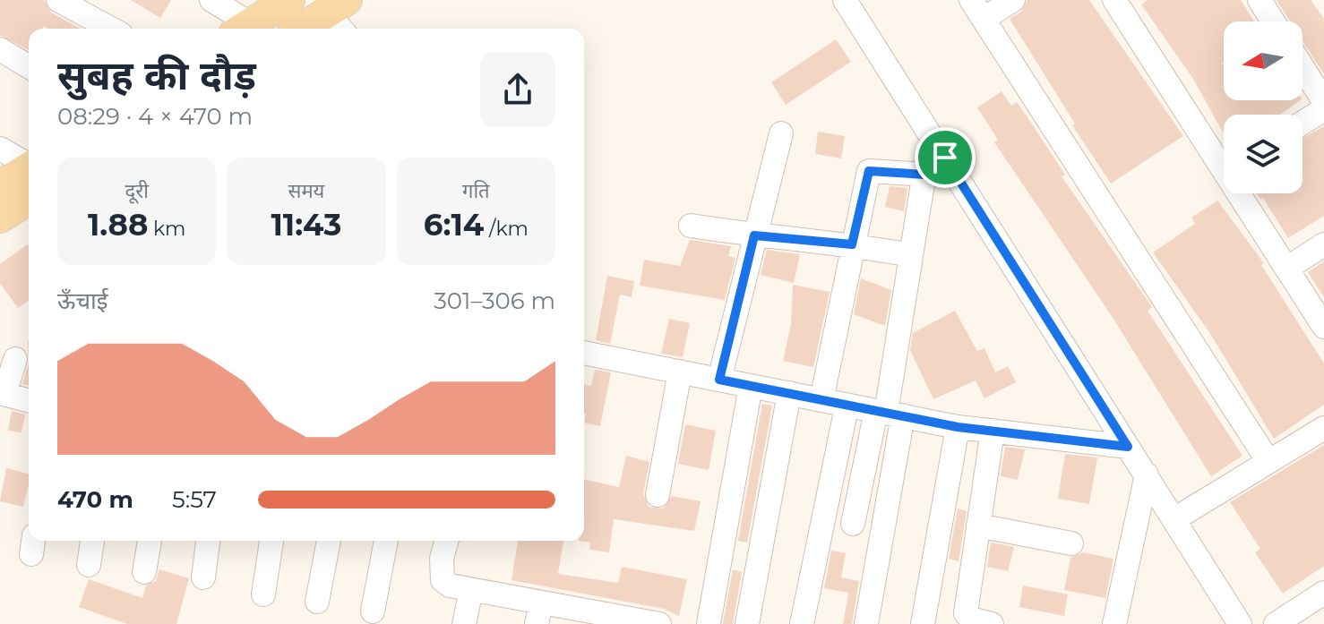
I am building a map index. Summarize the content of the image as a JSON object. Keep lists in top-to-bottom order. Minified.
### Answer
{"north":"left","page":{"heading":["सुबह की दौड़","08:29 · 4 × 470 m"],"stats":[["दूरी","1.88 km"],["समय","11:43"],["गति","6:14 /km"]],"chart":["ऊँचाई","301–306 m"],"list":[{"name":"470 m","note":"5:57"}]}}
